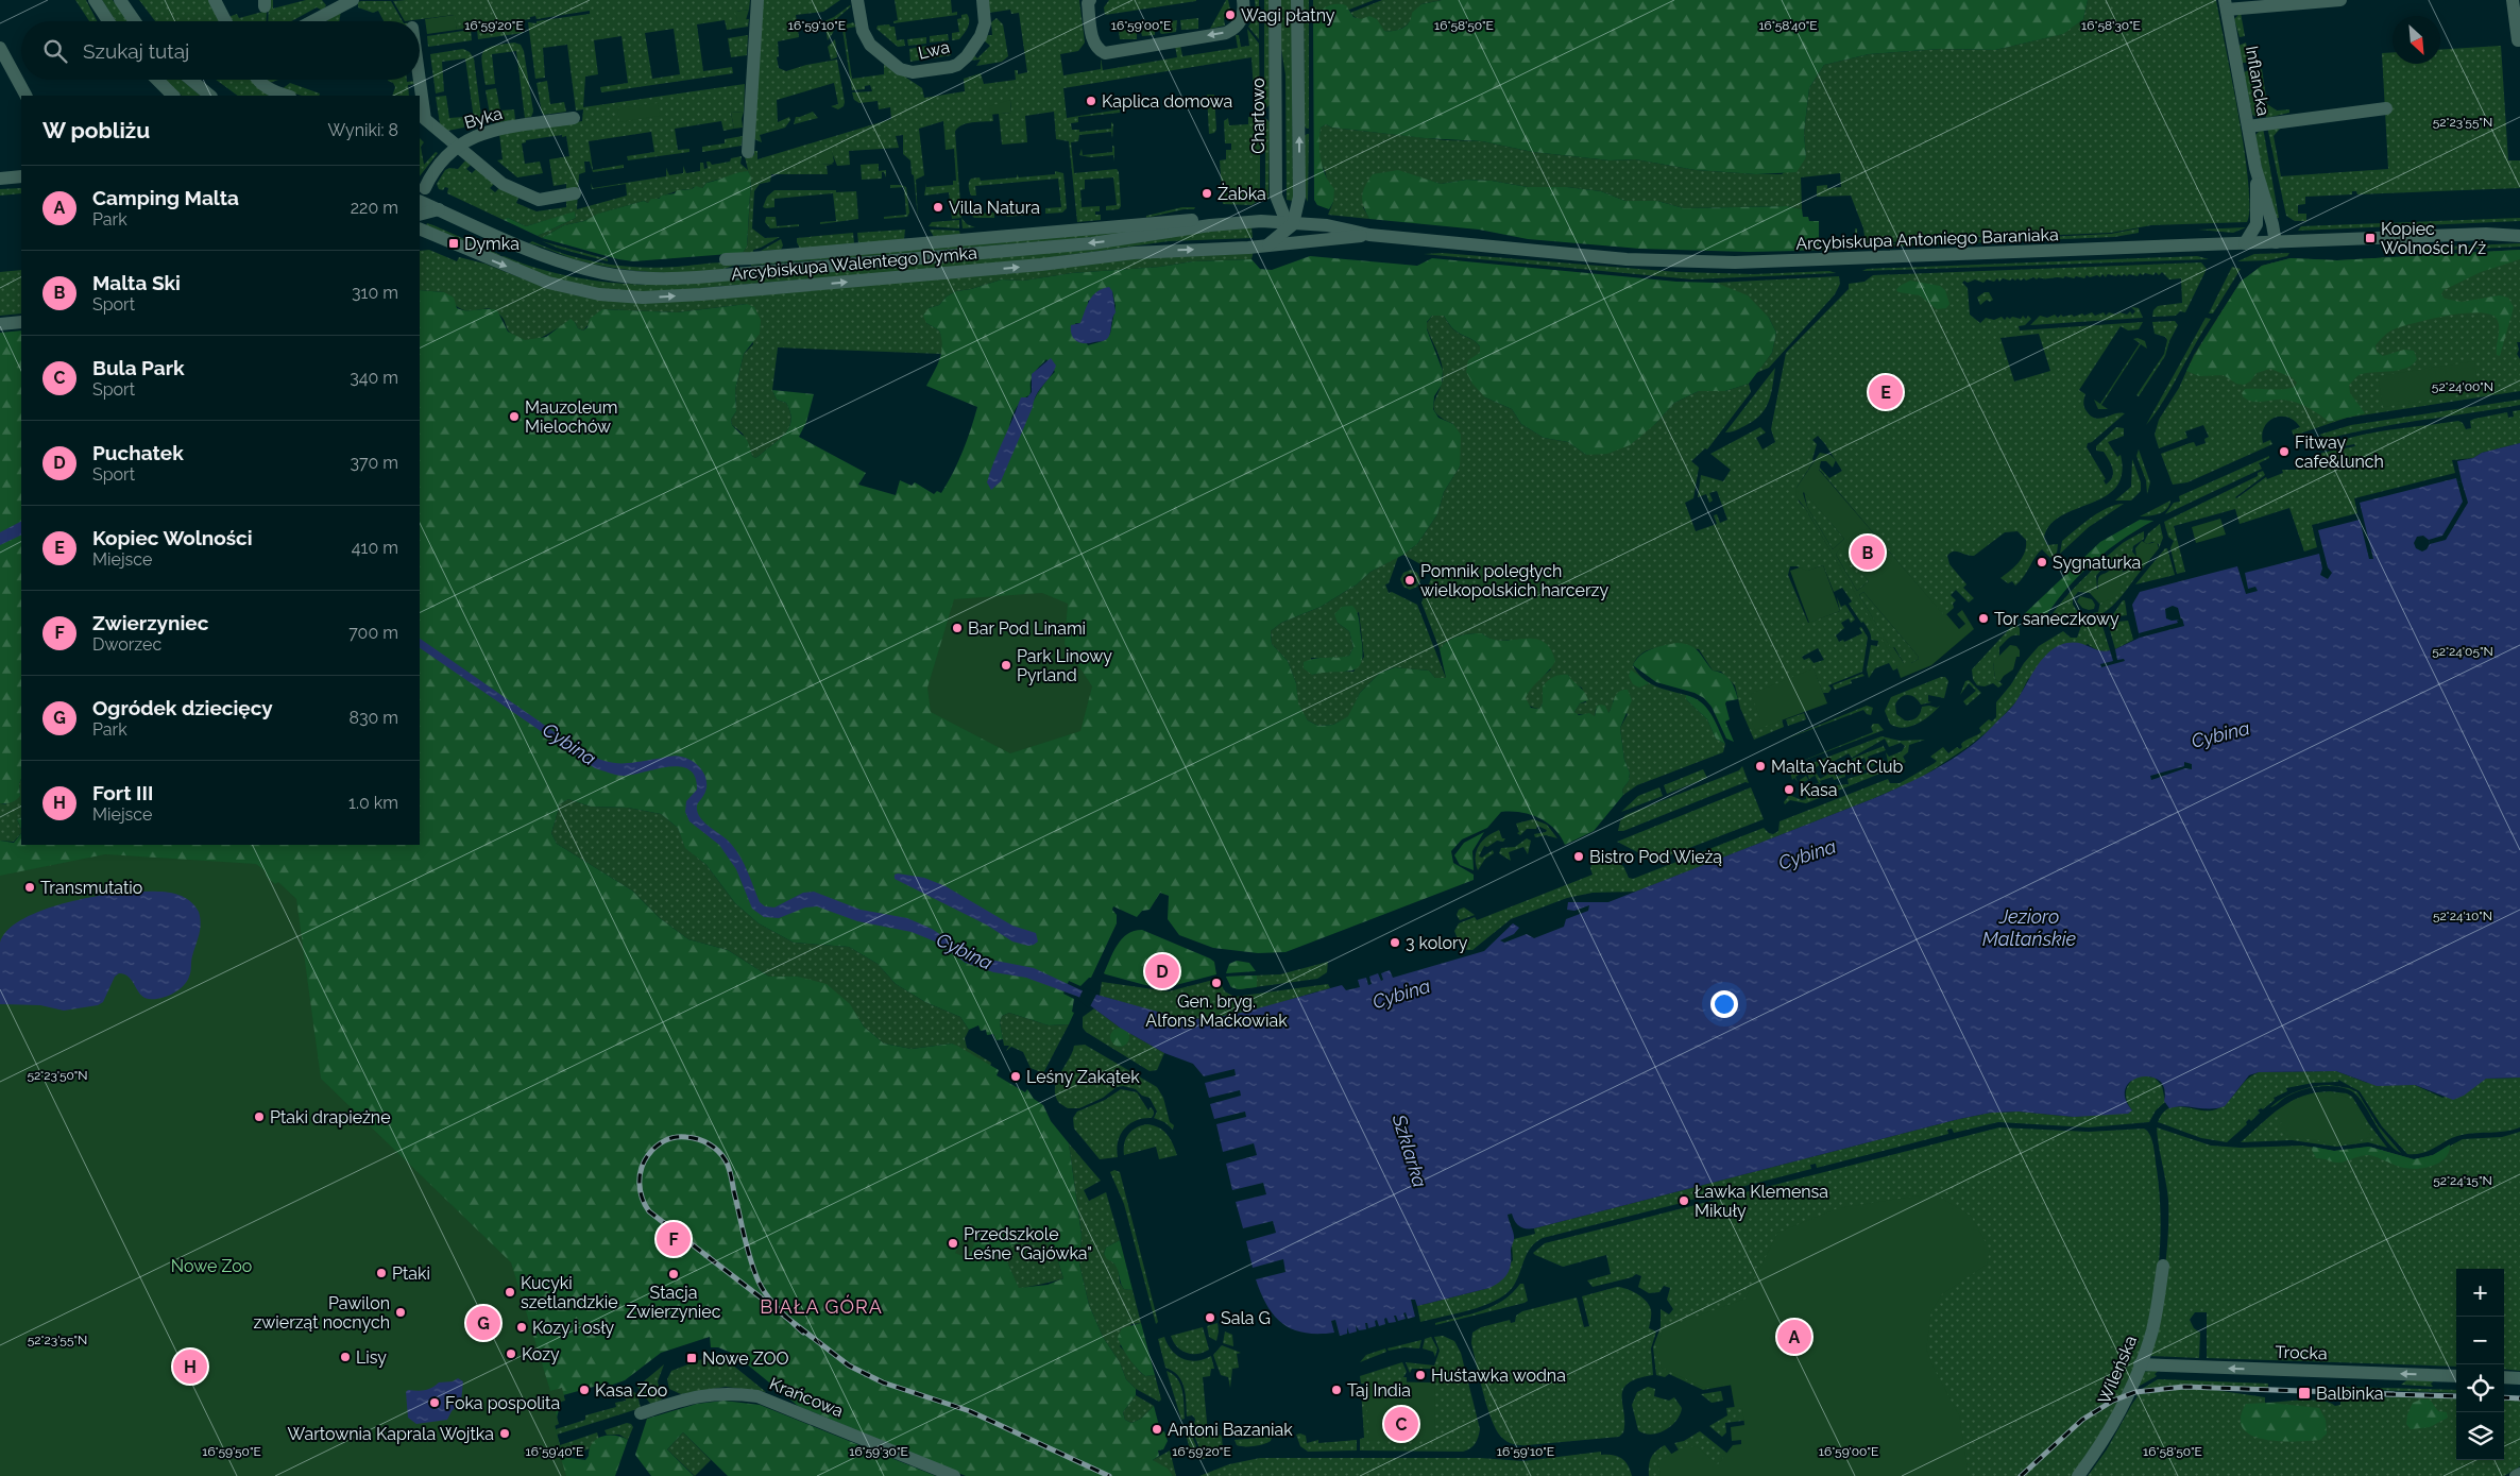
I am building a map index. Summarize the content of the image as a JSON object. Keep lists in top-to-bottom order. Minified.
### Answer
{"streets":{"street":["Lwa","Inflancka","Chartowo","Byka","Arcybiskupa Antoniego Baraniaka","Arcybiskupa Walentego Dymka","Trocka","Wileńska","Krańcowa"]},"crossings":[["Inflancka","Arcybiskupa Antoniego Baraniaka"],["Chartowo","Arcybiskupa Antoniego Baraniaka"],["Chartowo","Arcybiskupa Walentego Dymka"],["Arcybiskupa Antoniego Baraniaka","Arcybiskupa Walentego Dymka"],["Trocka","Wileńska"]],"one_way":["Trocka"],"districts":["BIAŁA GÓRA"],"water":["Cybina","Jezioro Maltańskie","Szklarka"],"parks":["Nowe Zoo"],"places":{"other":["Wagi płatny","Kaplica domowa","Żabka","Villa Natura","Mauzoleum Mielochów","Fitway cafe&lunch","Sygnaturka","Pomnik poległych wielkopolskich harcerzy","Tor saneczkowy","Bar Pod Linami","Park Linowy Pyrland","Malta Yacht Club","Kasa","Bistro Pod Wieżą","Transmutatio","3 kolory","Gen. bryg. Alfons Maćkowiak","Leśny Zakątek","Ptaki drapieżne","Ławka Klemensa Mikuły","Przedszkole Leśne \"Gajówka\"","Ptaki","Stacja Zwierzyniec","Kucyki szetlandzkie","Pawilon zwierząt nocnych","Sala G","Kozy i osły","Kozy","Lisy","Huśtawka wodna","Kasa Zoo","Taj India","Foka pospolita","Antoni Bazaniak","Wartownia Kaprala Wojtka"],"transit":["Kopiec Wolności n/ż","Dymka","Nowe ZOO","Balbinka"]},"north":"bottom right","page":{"search":"Szukaj tutaj","heading":["W pobliżu","Wyniki: 8"],"list":[{"mark":"A","name":"Camping Malta","note":"Park","value":"220 m"},{"mark":"B","name":"Malta Ski","note":"Sport","value":"310 m"},{"mark":"C","name":"Bula Park","note":"Sport","value":"340 m"},{"mark":"D","name":"Puchatek","note":"Sport","value":"370 m"},{"mark":"E","name":"Kopiec Wolności","note":"Miejsce","value":"410 m"},{"mark":"F","name":"Zwierzyniec","note":"Dworzec","value":"700 m"},{"mark":"G","name":"Ogródek dziecięcy","note":"Park","value":"830 m"},{"mark":"H","name":"Fort III","note":"Miejsce","value":"1.0 km"}],"pins":["E","B","D","F","G","A","H","C"],"map_buttons":["+","−"]},"coordinates":["16°59'20\"E","16°59'10\"E","16°59'00\"E","16°58'50\"E","16°58'40\"E","16°58'30\"E","52°23'55\"N","52°24'00\"N","52°24'05\"N","52°24'10\"N","52°23'50\"N","52°24'15\"N","16°59'50\"E","16°59'40\"E","16°59'30\"E"]}
